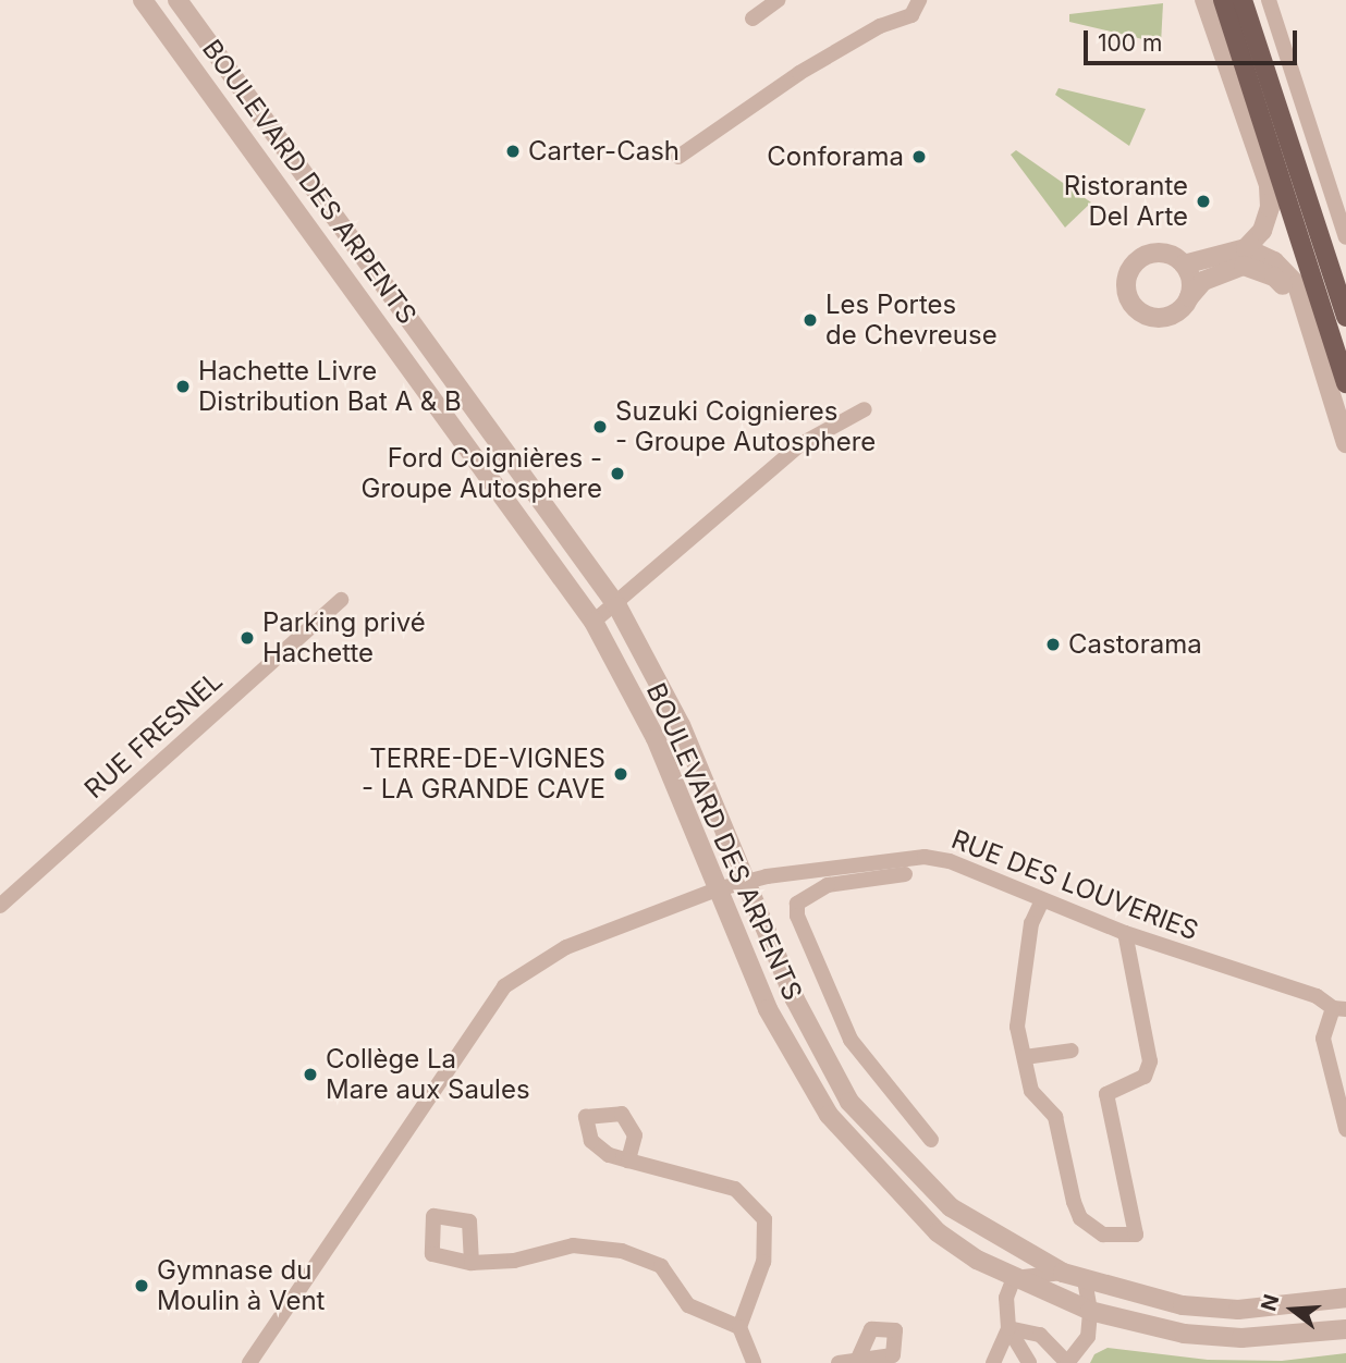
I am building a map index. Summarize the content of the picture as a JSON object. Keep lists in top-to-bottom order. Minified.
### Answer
{"streets":{"street":["BOULEVARD DES ARPENTS","RUE FRESNEL","RUE DES LOUVERIES"]},"crossings":[["BOULEVARD DES ARPENTS","RUE DES LOUVERIES"]],"places":["Carter-Cash","Conforama","Ristorante Del Arte","Les Portes de Chevreuse","Hachette Livre Distribution Bat A & B","Suzuki Coignieres - Groupe Autosphere","Ford Coignières - Groupe Autosphere","Parking privé Hachette","Castorama","TERRE-DE-VIGNES - LA GRANDE CAVE","Collège La Mare aux Saules","Gymnase du Moulin à Vent"],"scale_bar":"100 m","north":"left"}
